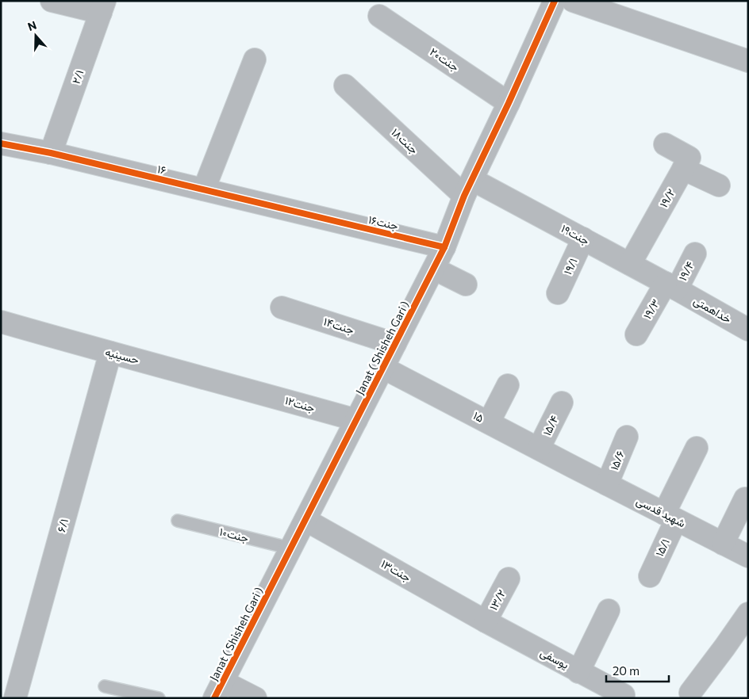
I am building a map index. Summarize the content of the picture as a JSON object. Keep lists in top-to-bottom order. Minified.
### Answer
{"streets":{"street":["جنت۲۰","۲/۱","جنت۱۸","۱۶","۱۹/۲","جنت۱۶","جنت۱۹","۱۹/۱","۱۹/۴","۱۹/۳","خداهمتی","جنت۱۴","Janat ( Shisheh Gari )","حسینیه","جنت۱۲","۱۵","۱۵/۴","۱۵/۶","شهید قدسی","۶/۱","۱۵/۱","جنت۱۳","۱۳/۲","یوسفی"],"lane":["جنت۱۰"]},"crossings":[["جنت۲۰","Janat ( Shisheh Gari )"],["۲/۱","۱۶"],["جنت۱۸","جنت۱۹"],["جنت۱۸","Janat ( Shisheh Gari )"],["۱۶","جنت۱۶"],["۱۹/۲","جنت۱۹"],["جنت۱۶","Janat ( Shisheh Gari )"],["جنت۱۹","۱۹/۱"],["جنت۱۹","۱۹/۴"],["جنت۱۹","۱۹/۳"],["جنت۱۹","خداهمتی"],["جنت۱۹","Janat ( Shisheh Gari )"],["۱۹/۴","۱۹/۳"],["۱۹/۴","خداهمتی"],["۱۹/۳","خداهمتی"],["جنت۱۴","Janat ( Shisheh Gari )"],["Janat ( Shisheh Gari )","جنت۱۲"],["Janat ( Shisheh Gari )","۱۵"],["Janat ( Shisheh Gari )","جنت۱۰"],["Janat ( Shisheh Gari )","جنت۱۳"],["حسینیه","جنت۱۲"],["حسینیه","۶/۱"],["۱۵","۱۵/۴"],["۱۵","شهید قدسی"],["۱۵/۶","شهید قدسی"],["شهید قدسی","۱۵/۱"],["جنت۱۳","۱۳/۲"],["جنت۱۳","یوسفی"],["۱۳/۲","یوسفی"]],"scale_bar":"20 m","north":"top"}
